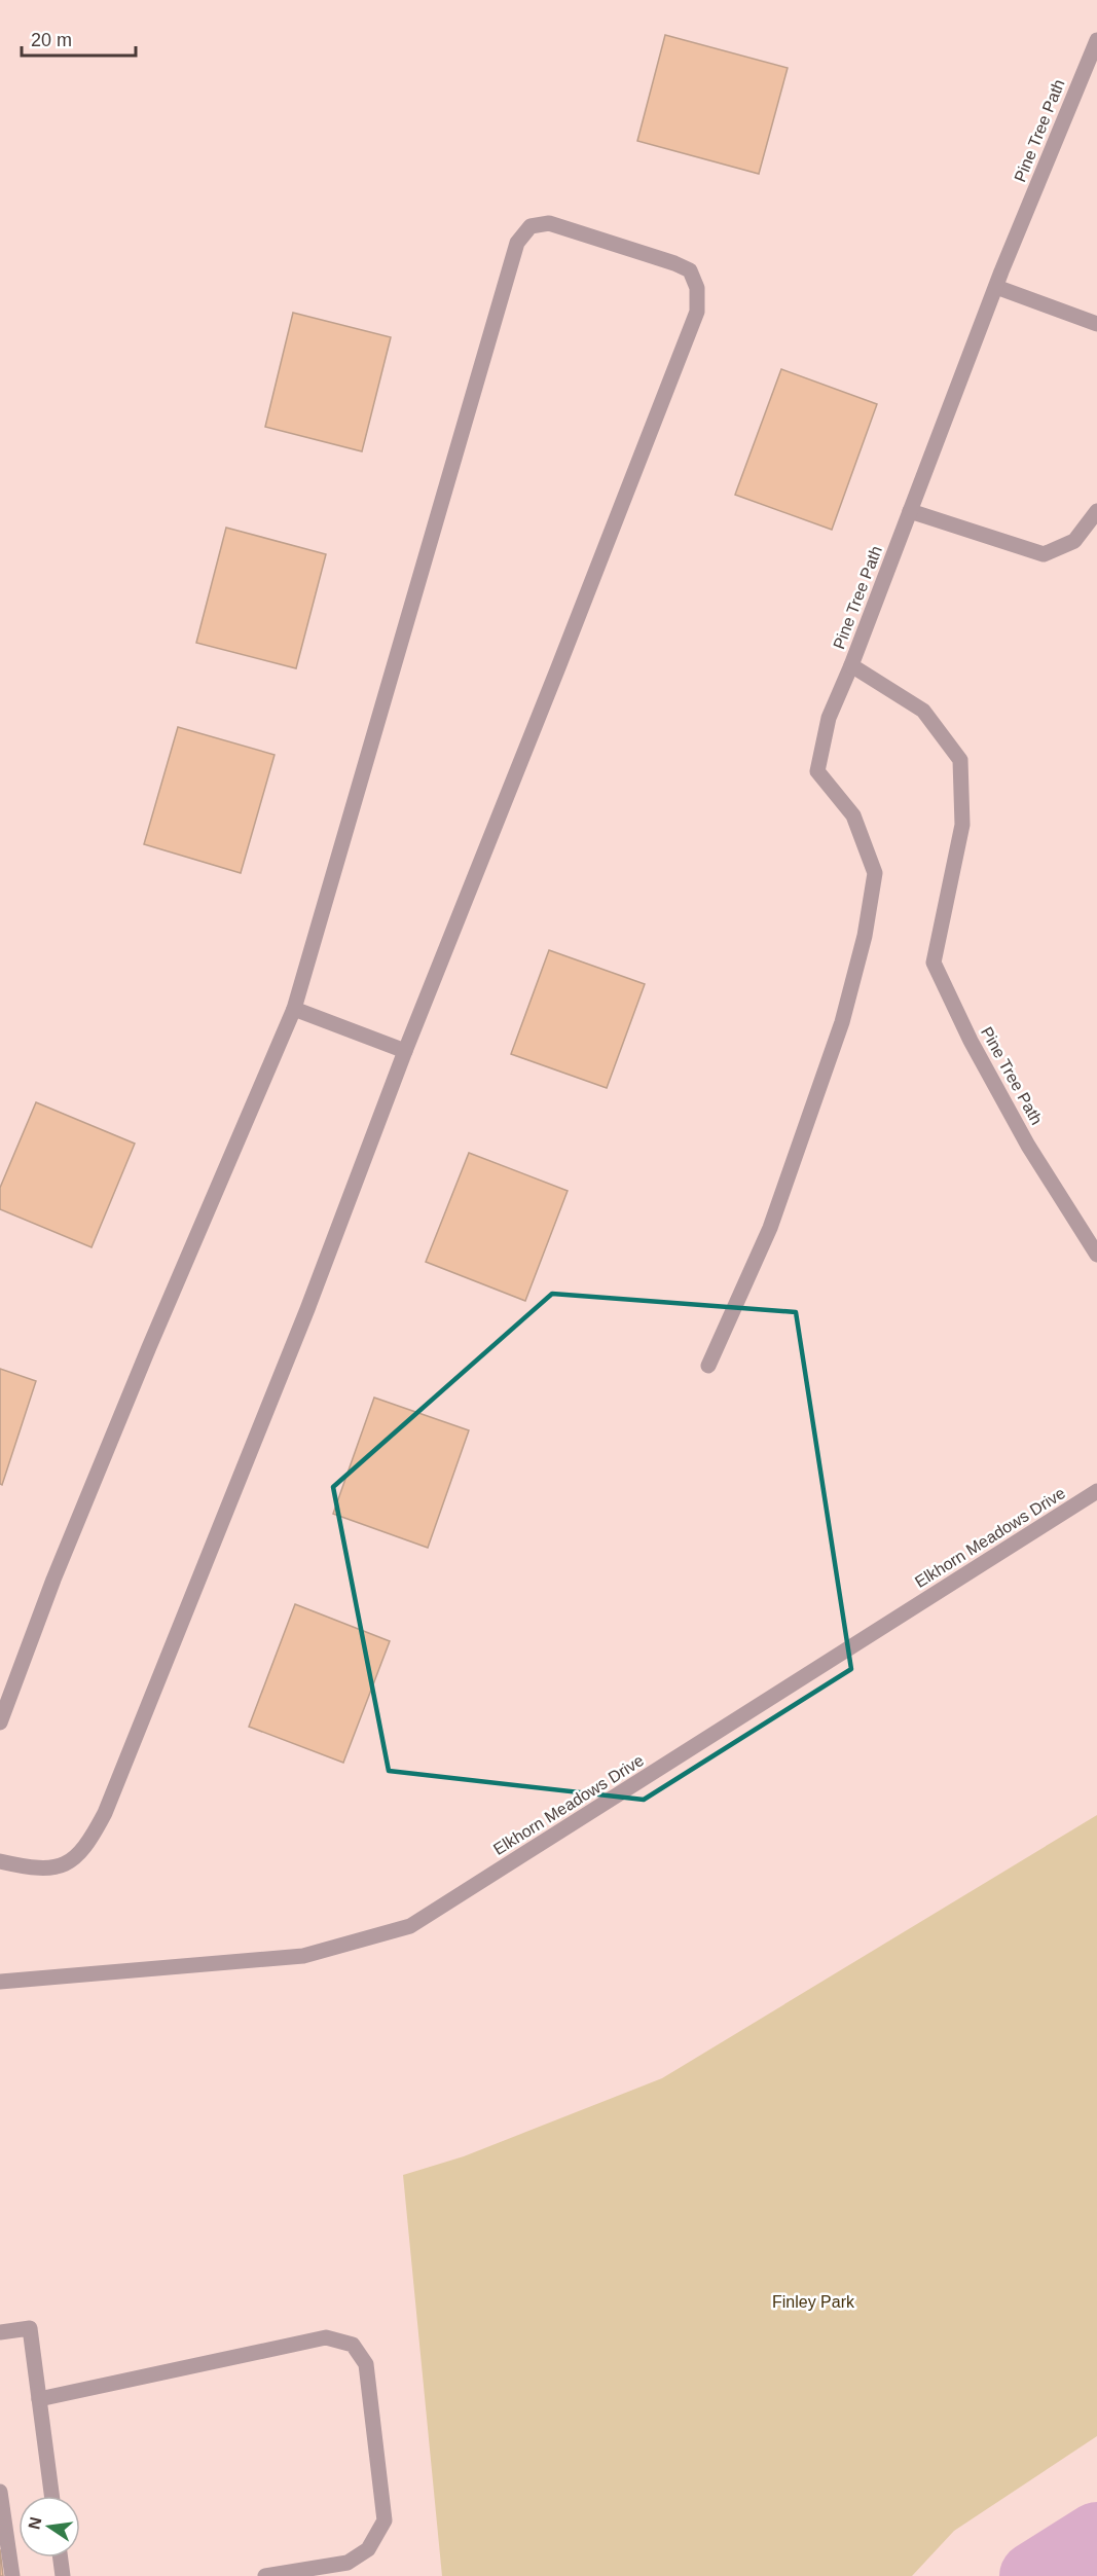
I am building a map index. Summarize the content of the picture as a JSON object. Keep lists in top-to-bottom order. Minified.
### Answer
{"streets":{"street":["Pine Tree Path","Elkhorn Meadows Drive"]},"parks":["Finley Park"],"scale_bar":"20 m","north":"left"}
